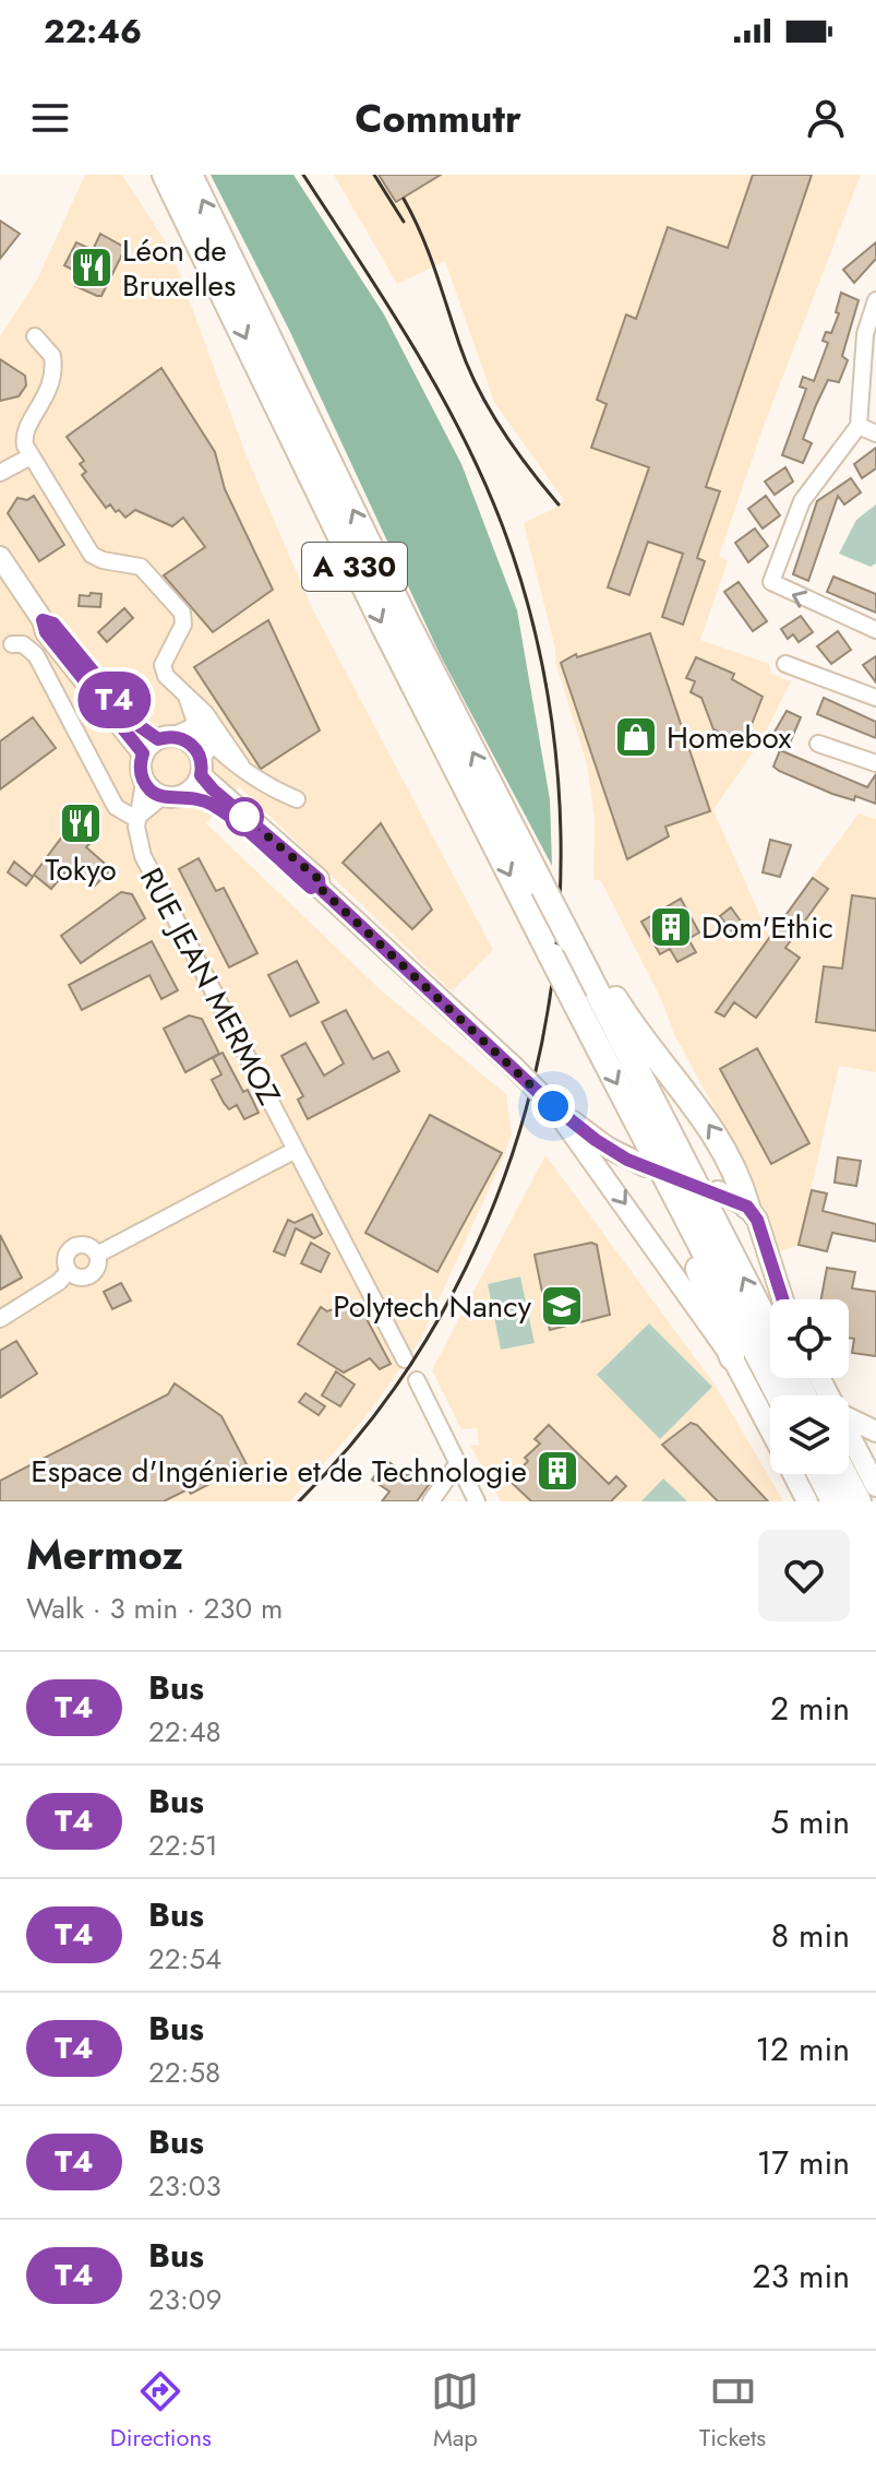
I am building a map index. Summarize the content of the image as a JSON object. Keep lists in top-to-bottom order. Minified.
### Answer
{"streets":{"highway":["A 330"],"street":["RUE JEAN MERMOZ"]},"places":{"restaurant":["Léon de Bruxelles","Tokyo"],"shop":["Homebox"],"building":["Dom'Ethic","Espace d'Ingénierie et de Technologie"],"school or university":["Polytech Nancy"]},"lines":["bus line T4"],"page":{"status":"22:46","header":"Commutr","on_map":"T4","heading":["Mermoz","Walk · 3 min · 230 m"],"list":[{"mark":"T4","name":"Bus","note":"22:48","value":"2 min"},{"mark":"T4","name":"Bus","note":"22:51","value":"5 min"},{"mark":"T4","name":"Bus","note":"22:54","value":"8 min"},{"mark":"T4","name":"Bus","note":"22:58","value":"12 min"},{"mark":"T4","name":"Bus","note":"23:03","value":"17 min"},{"mark":"T4","name":"Bus","note":"23:09","value":"23 min"}],"tabs":["Directions","Map","Tickets"]}}
